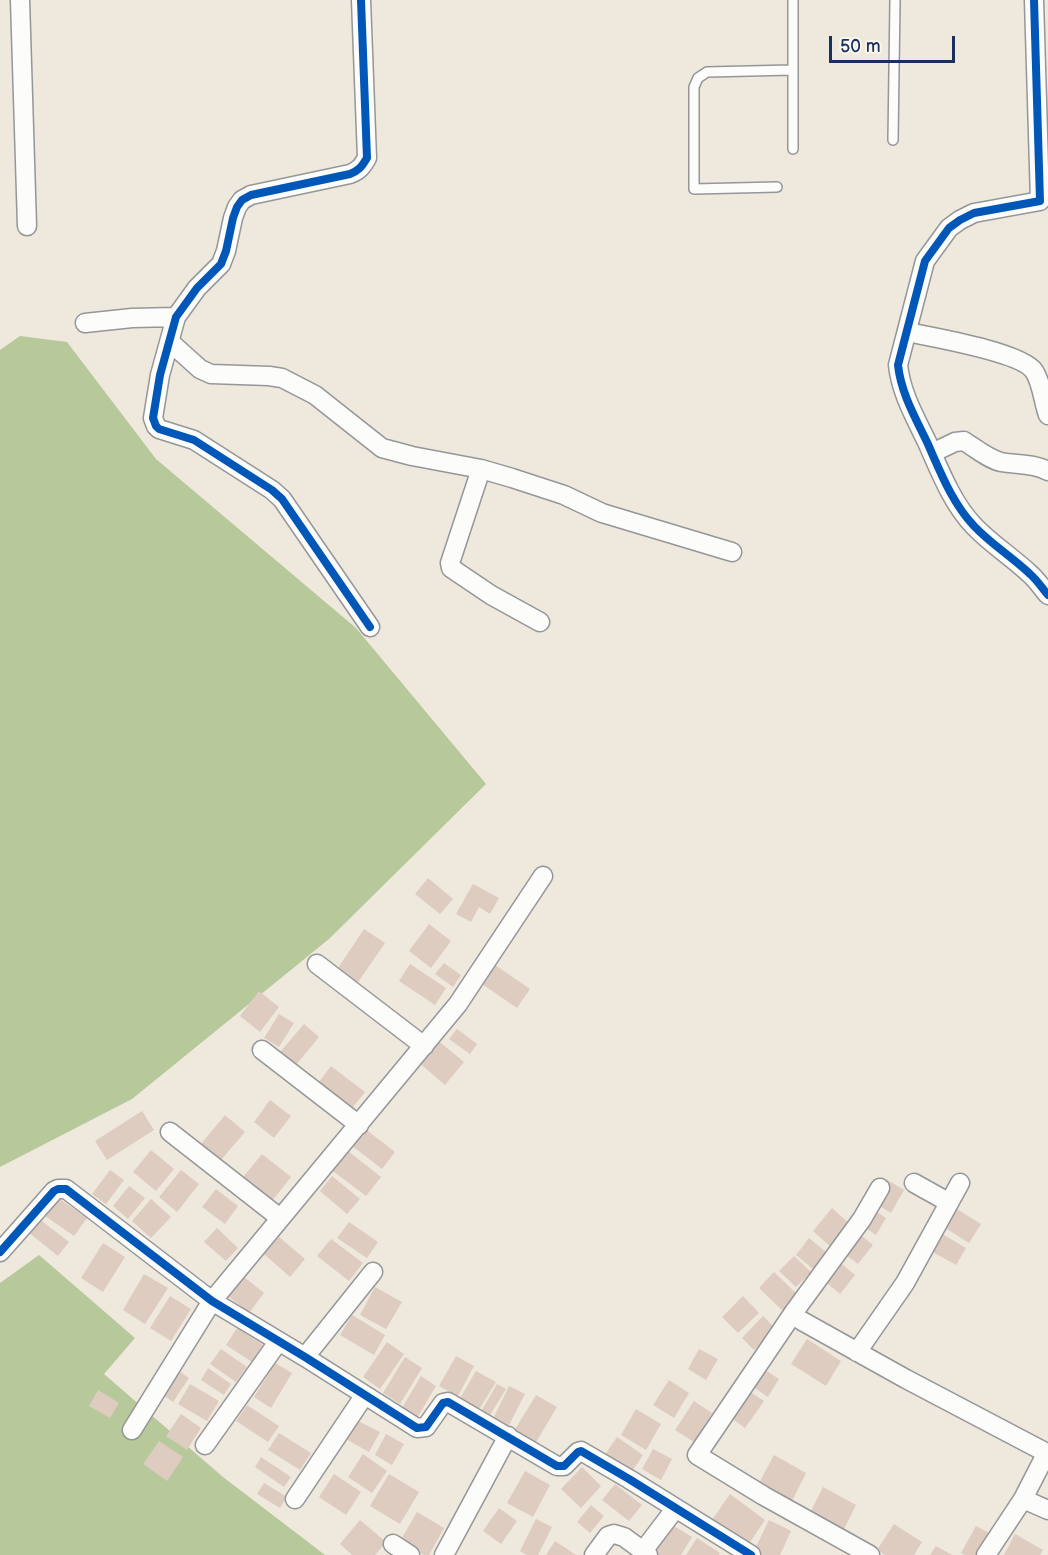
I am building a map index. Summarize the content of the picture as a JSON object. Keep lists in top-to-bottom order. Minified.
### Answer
{"scale_bar":"50 m"}
